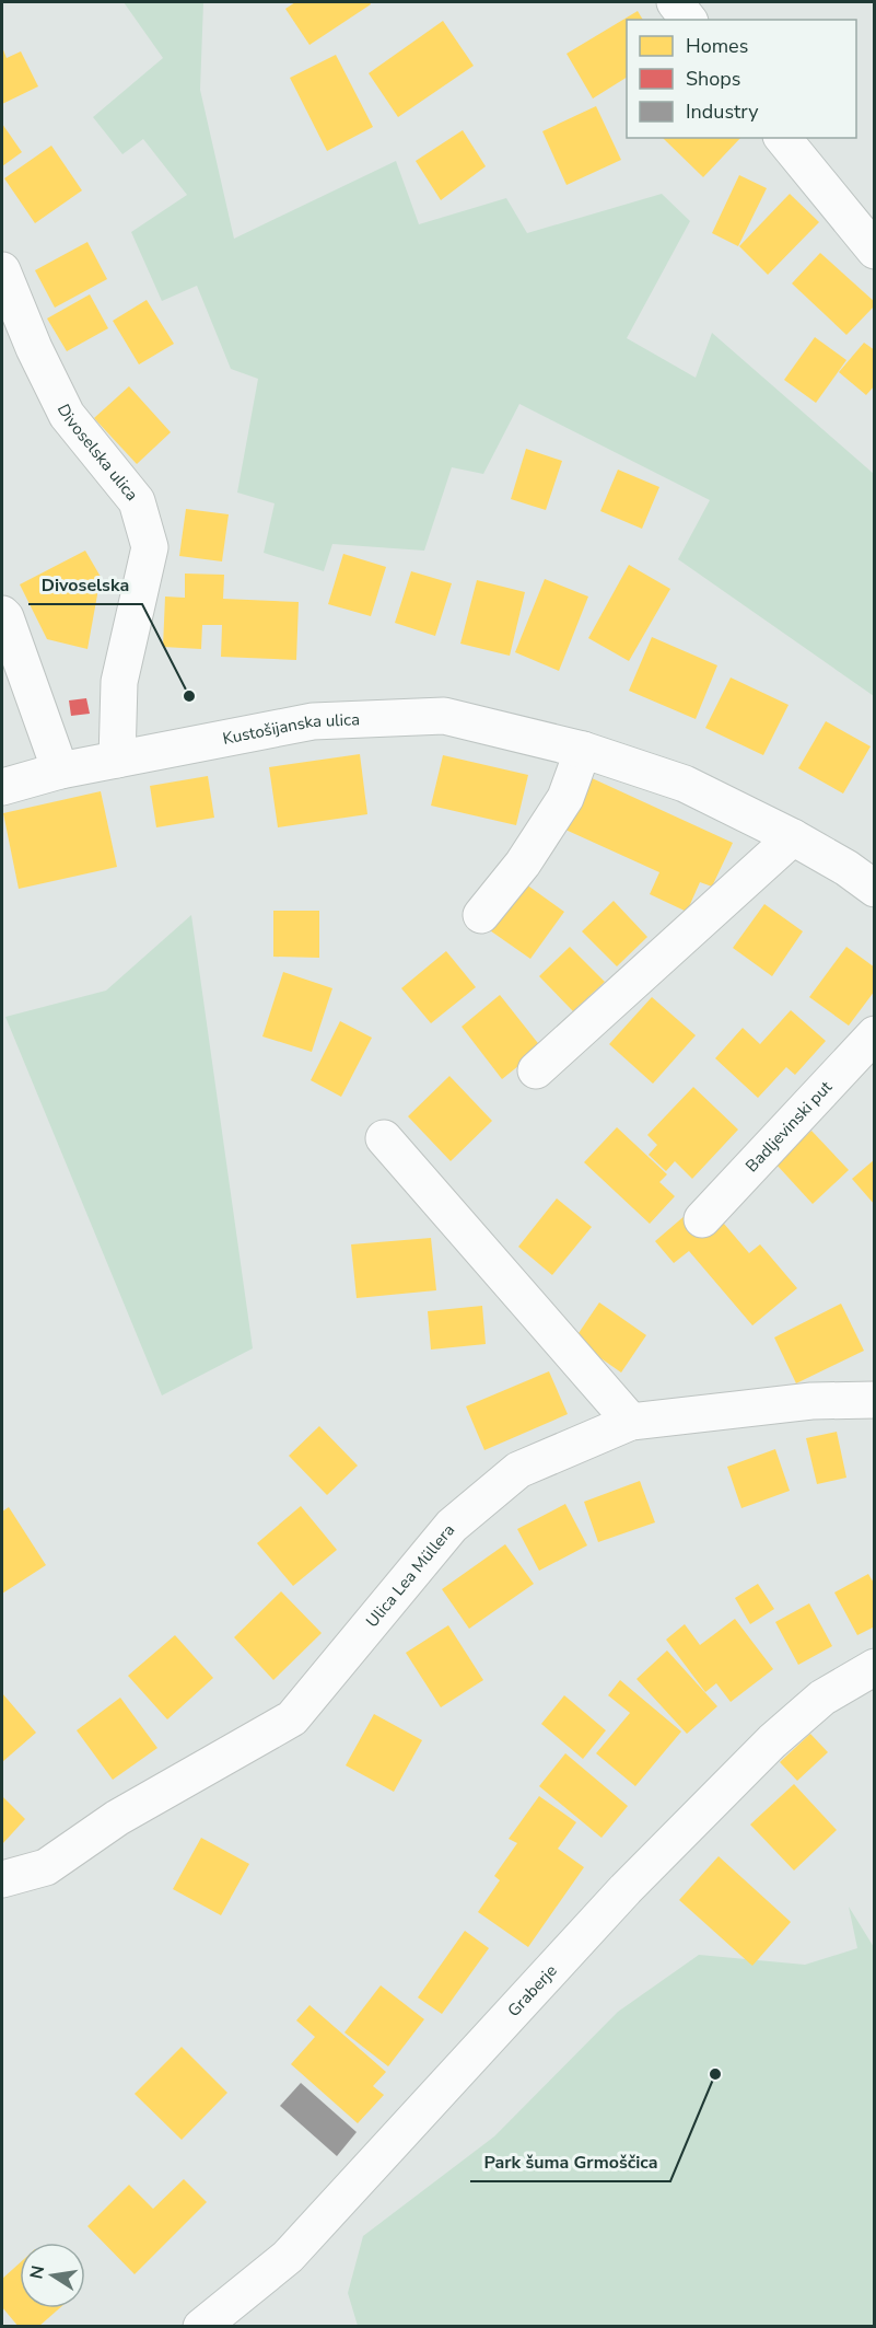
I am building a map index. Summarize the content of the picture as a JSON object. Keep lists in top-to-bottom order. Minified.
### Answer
{"streets":{"street":["Divoselska ulica","Kustošijanska ulica","Badljevinski put","Ulica Lea Müllera","Graberje"]},"crossings":[["Divoselska ulica","Kustošijanska ulica"]],"places":["Divoselska","Park šuma Grmoščica"],"legend":["Homes","Shops","Industry"],"north":"left"}
